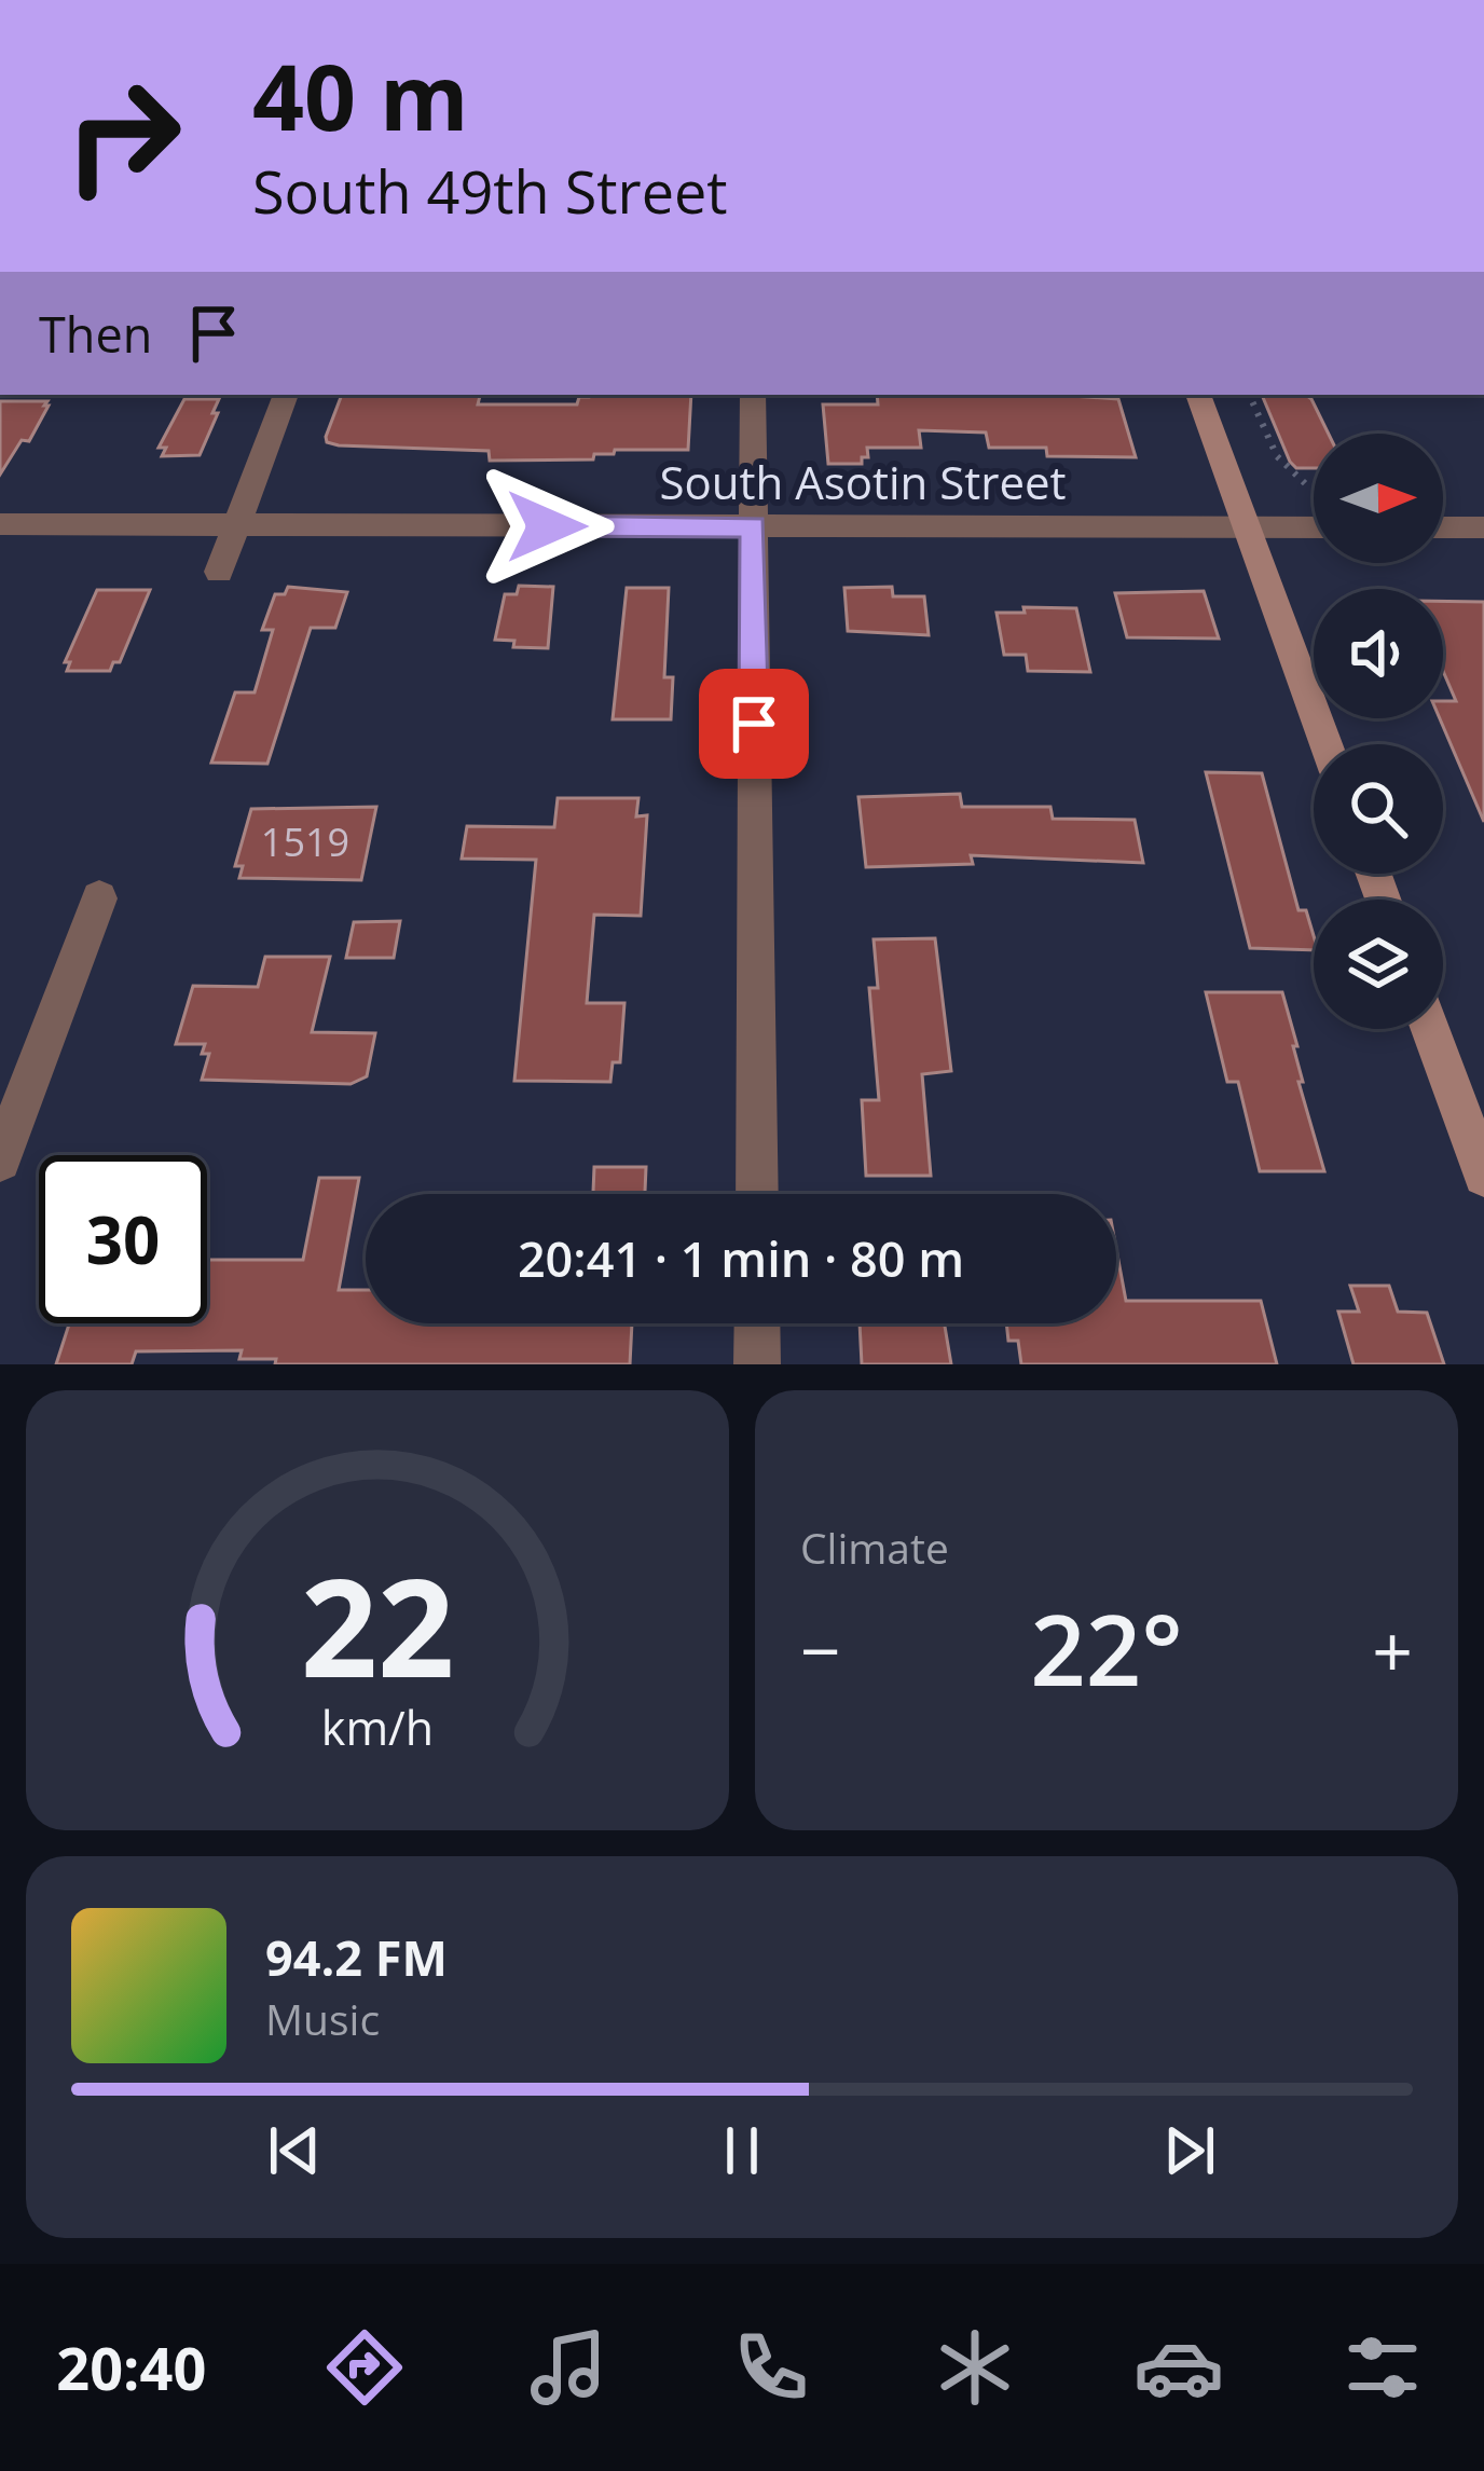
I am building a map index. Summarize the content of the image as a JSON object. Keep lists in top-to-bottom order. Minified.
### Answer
{"streets":{"street":["South Asotin Street"]},"house_numbers":["1519"],"north":"right","page":{"turn":["40 m","South 49th Street"],"then":"Then","limit":"30","trip":"20:41 · 1 min · 80 m","tile":"Climate","heat":["−","22°","+"],"song":["94.2 FM","Music"],"tabs":"20:40","gauge":["22","km/h"]}}
